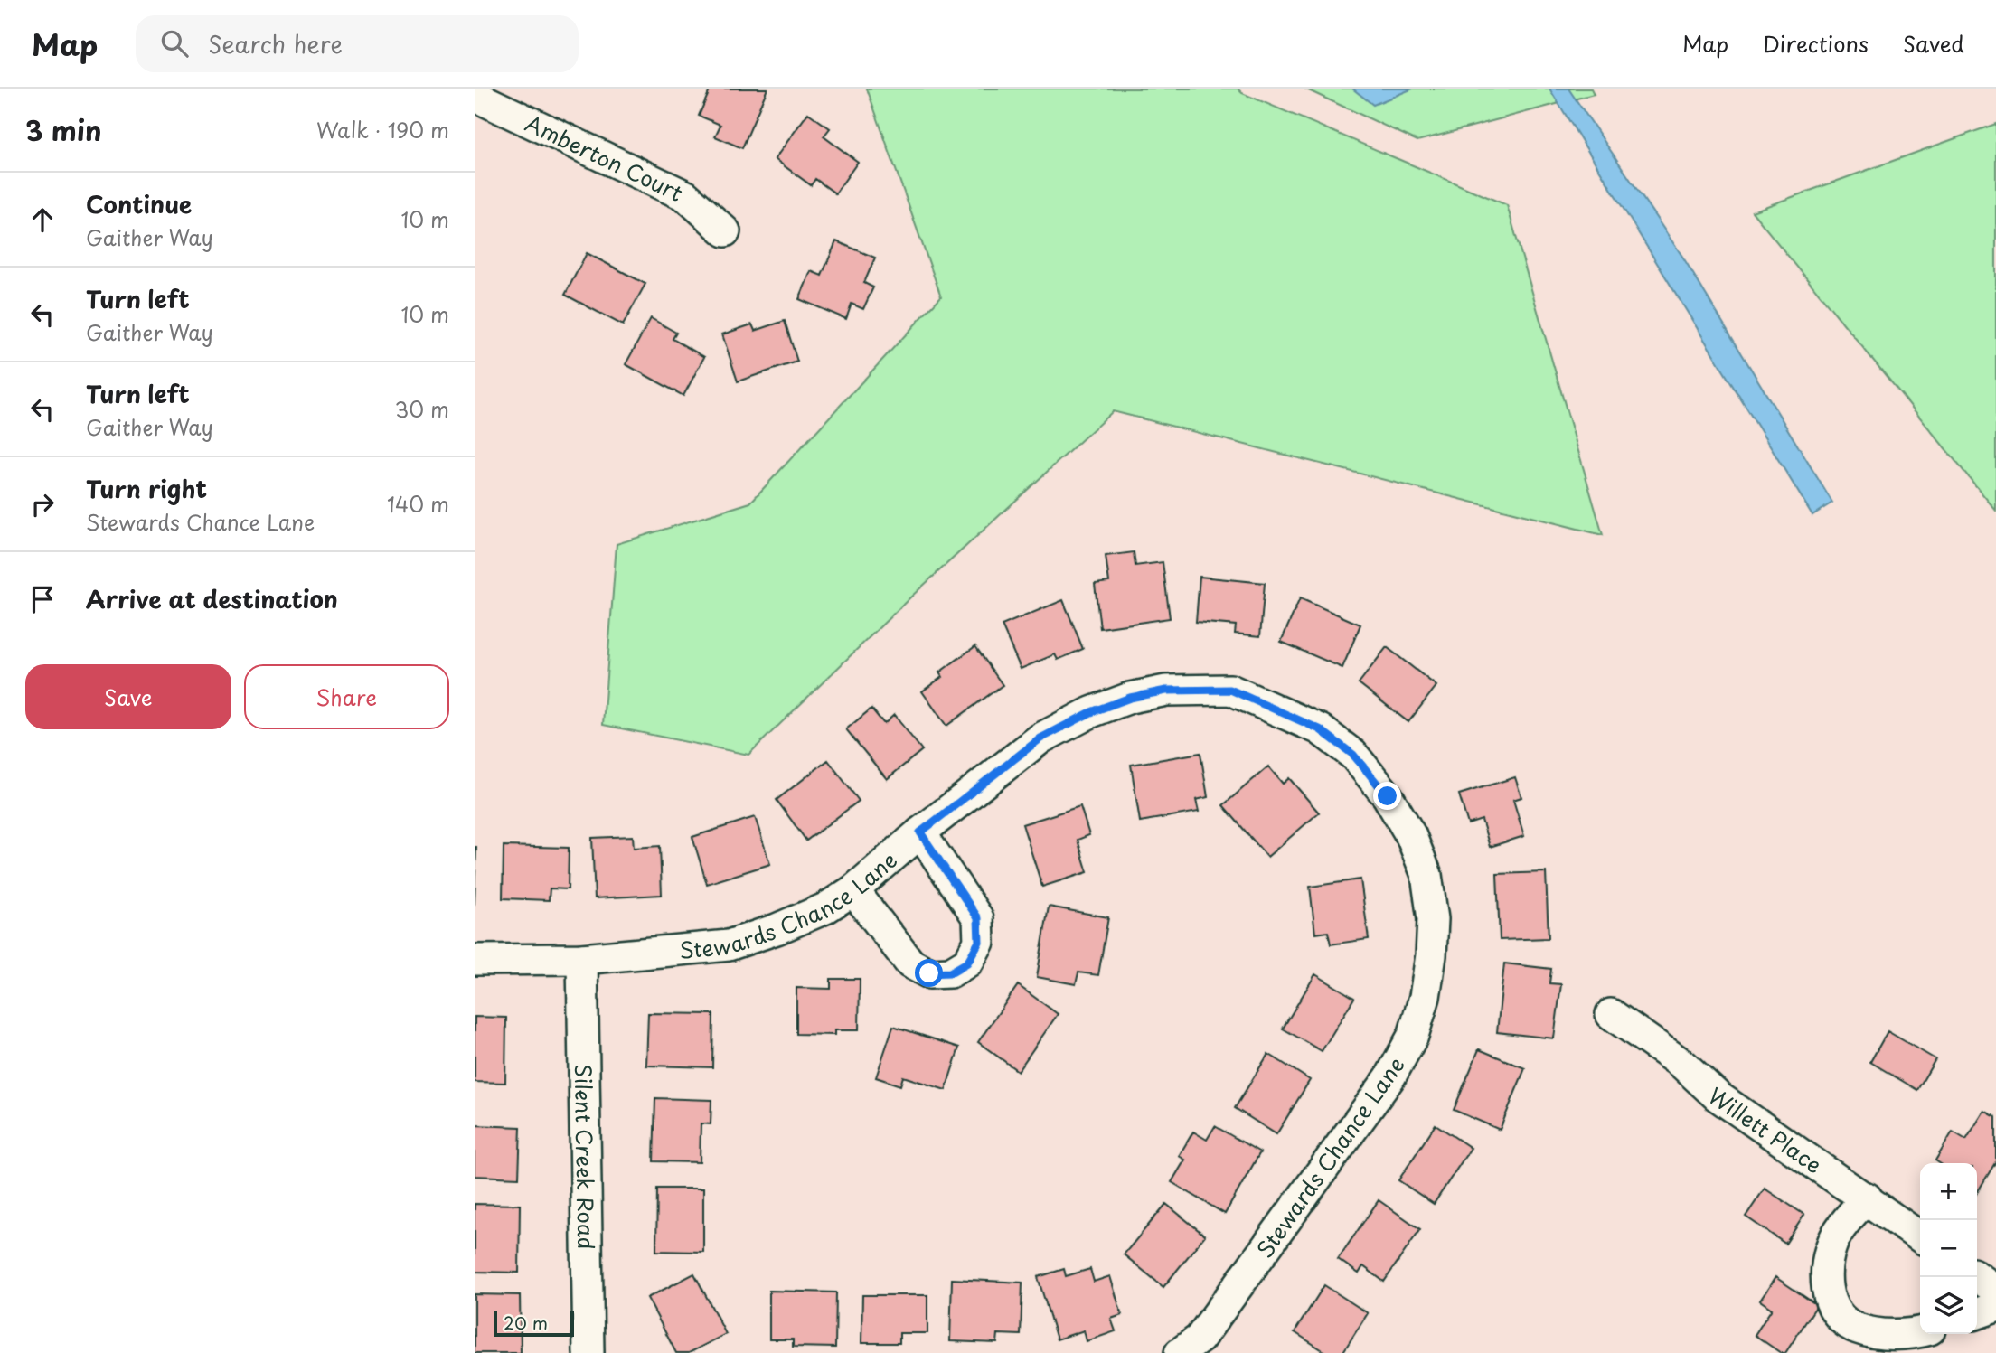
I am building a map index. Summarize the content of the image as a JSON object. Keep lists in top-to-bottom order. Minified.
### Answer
{"streets":{"street":["Amberton Court","Stewards Chance Lane","Willett Place","Silent Creek Road"]},"crossings":[["Stewards Chance Lane","Silent Creek Road"]],"scale_bar":"20 m","page":{"header":"Map","search":"Search here","nav":["Map","Directions","Saved"],"heading":["3 min","Walk · 190 m"],"list":[["Continue","Gaither Way","10 m"],["Turn left","Gaither Way","10 m"],["Turn left","Gaither Way","30 m"],["Turn right","Stewards Chance Lane","140 m"],"Arrive at destination"],"buttons":["Save","Share"],"map_buttons":["+","−"],"scale":"20 m"}}
